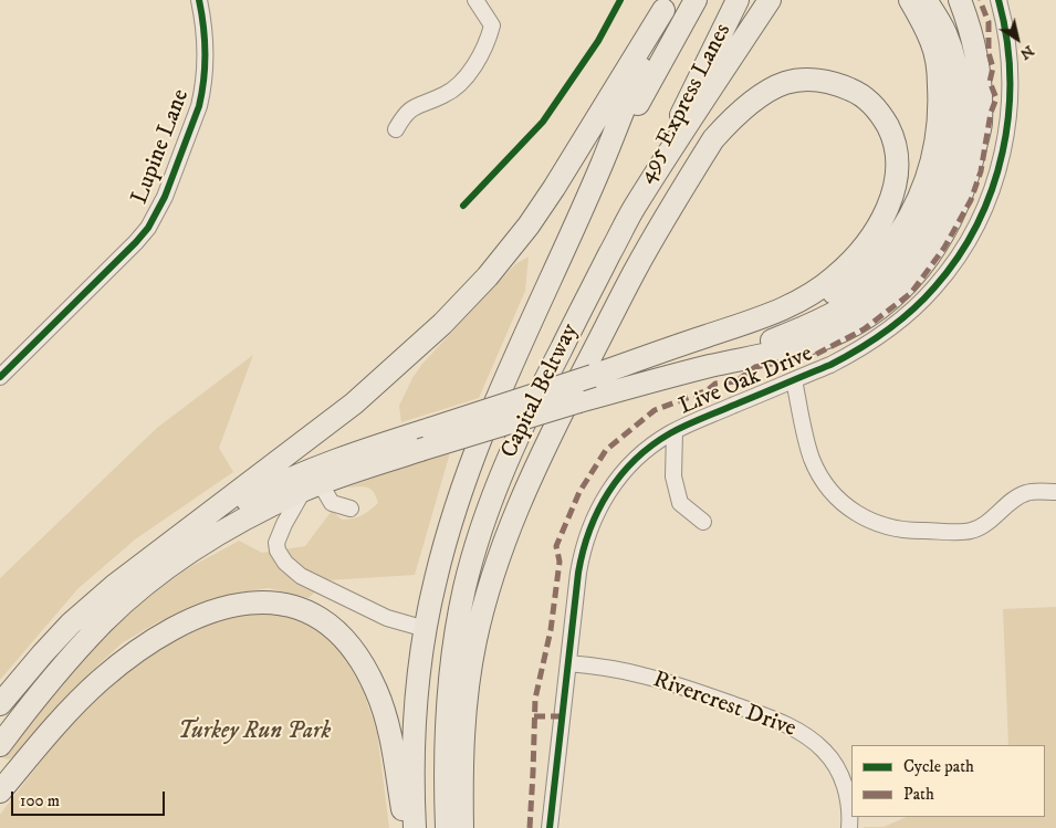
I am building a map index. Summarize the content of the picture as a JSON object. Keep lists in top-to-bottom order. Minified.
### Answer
{"streets":{"highway":["495 Express Lanes","Capital Beltway"],"street":["Lupine Lane","Live Oak Drive","Rivercrest Drive"]},"crossings":[["495 Express Lanes","Capital Beltway"],["Live Oak Drive","Rivercrest Drive"]],"parks":["Turkey Run Park"],"legend":["Cycle path","Path"],"scale_bar":"100 m","north":"bottom right"}
